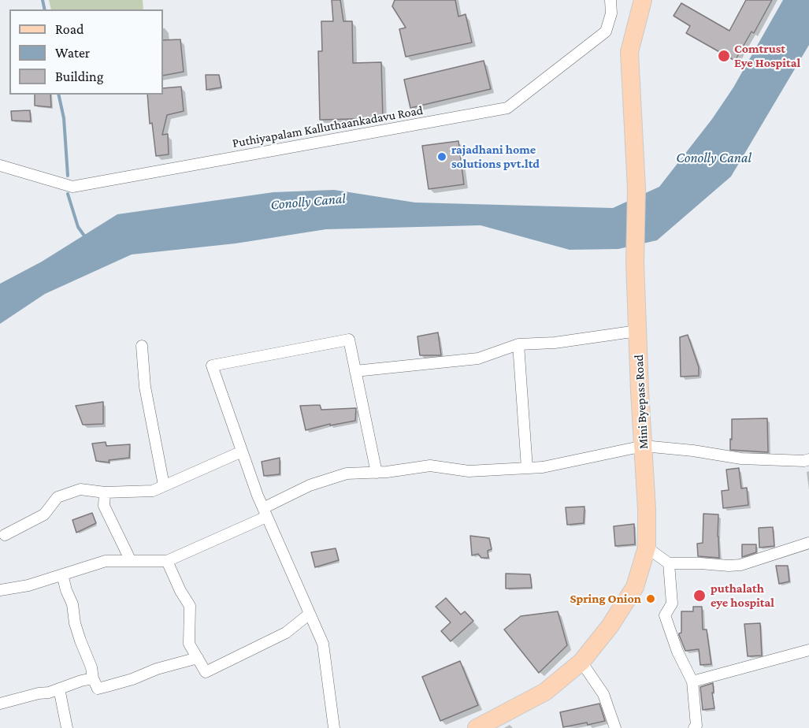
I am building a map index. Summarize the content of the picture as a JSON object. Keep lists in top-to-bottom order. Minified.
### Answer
{"streets":{"main road":["Mini Byepass Road"],"street":["Puthiyapalam Kalluthaankadavu Road"]},"water":["Conolly Canal"],"places":["Comtrust Eye Hospital","rajadhani home solutions pvt.ltd","puthalath eye hospital","Spring Onion"],"legend":["Road","Water","Building"]}
